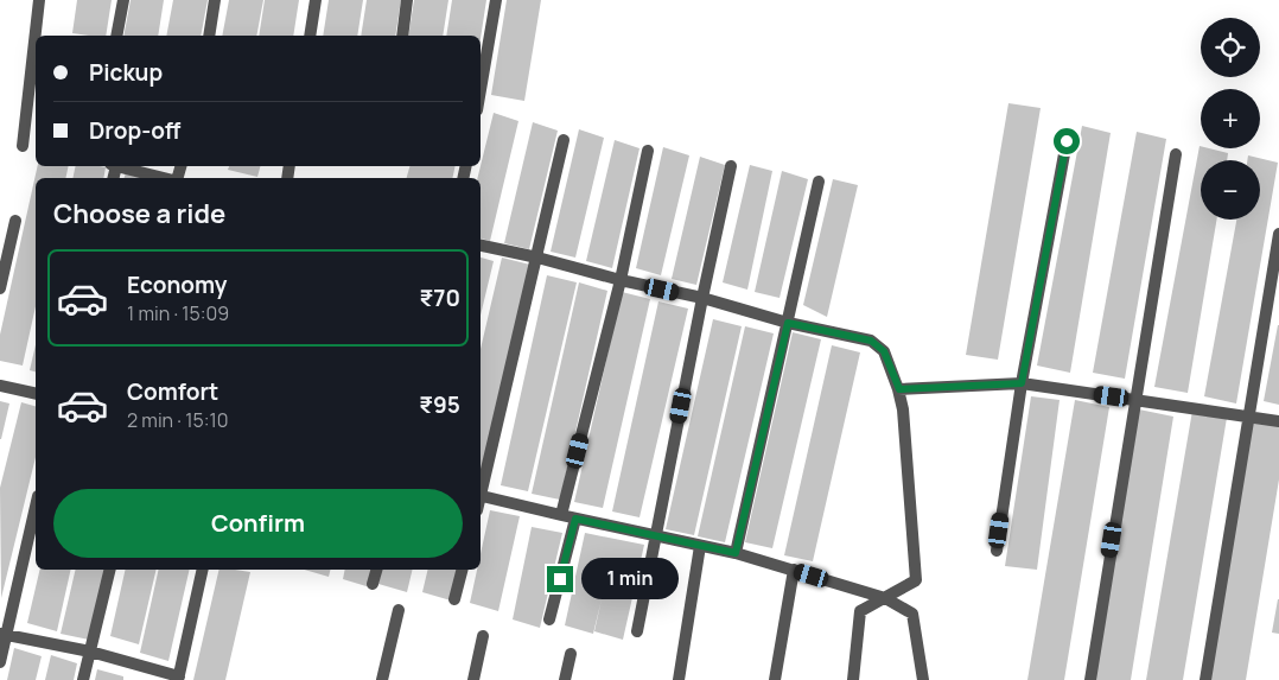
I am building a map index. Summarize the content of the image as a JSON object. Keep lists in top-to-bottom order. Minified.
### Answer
{"page":{"map_buttons":["+","−"],"banner":["Pickup","Drop-off"],"heading":"Choose a ride","list":[{"name":"Economy","note":"1 min · 15:09","value":"₹70"},{"name":"Comfort","note":"2 min · 15:10","value":"₹95"}],"buttons":"Confirm","bubble":"1 min"}}
